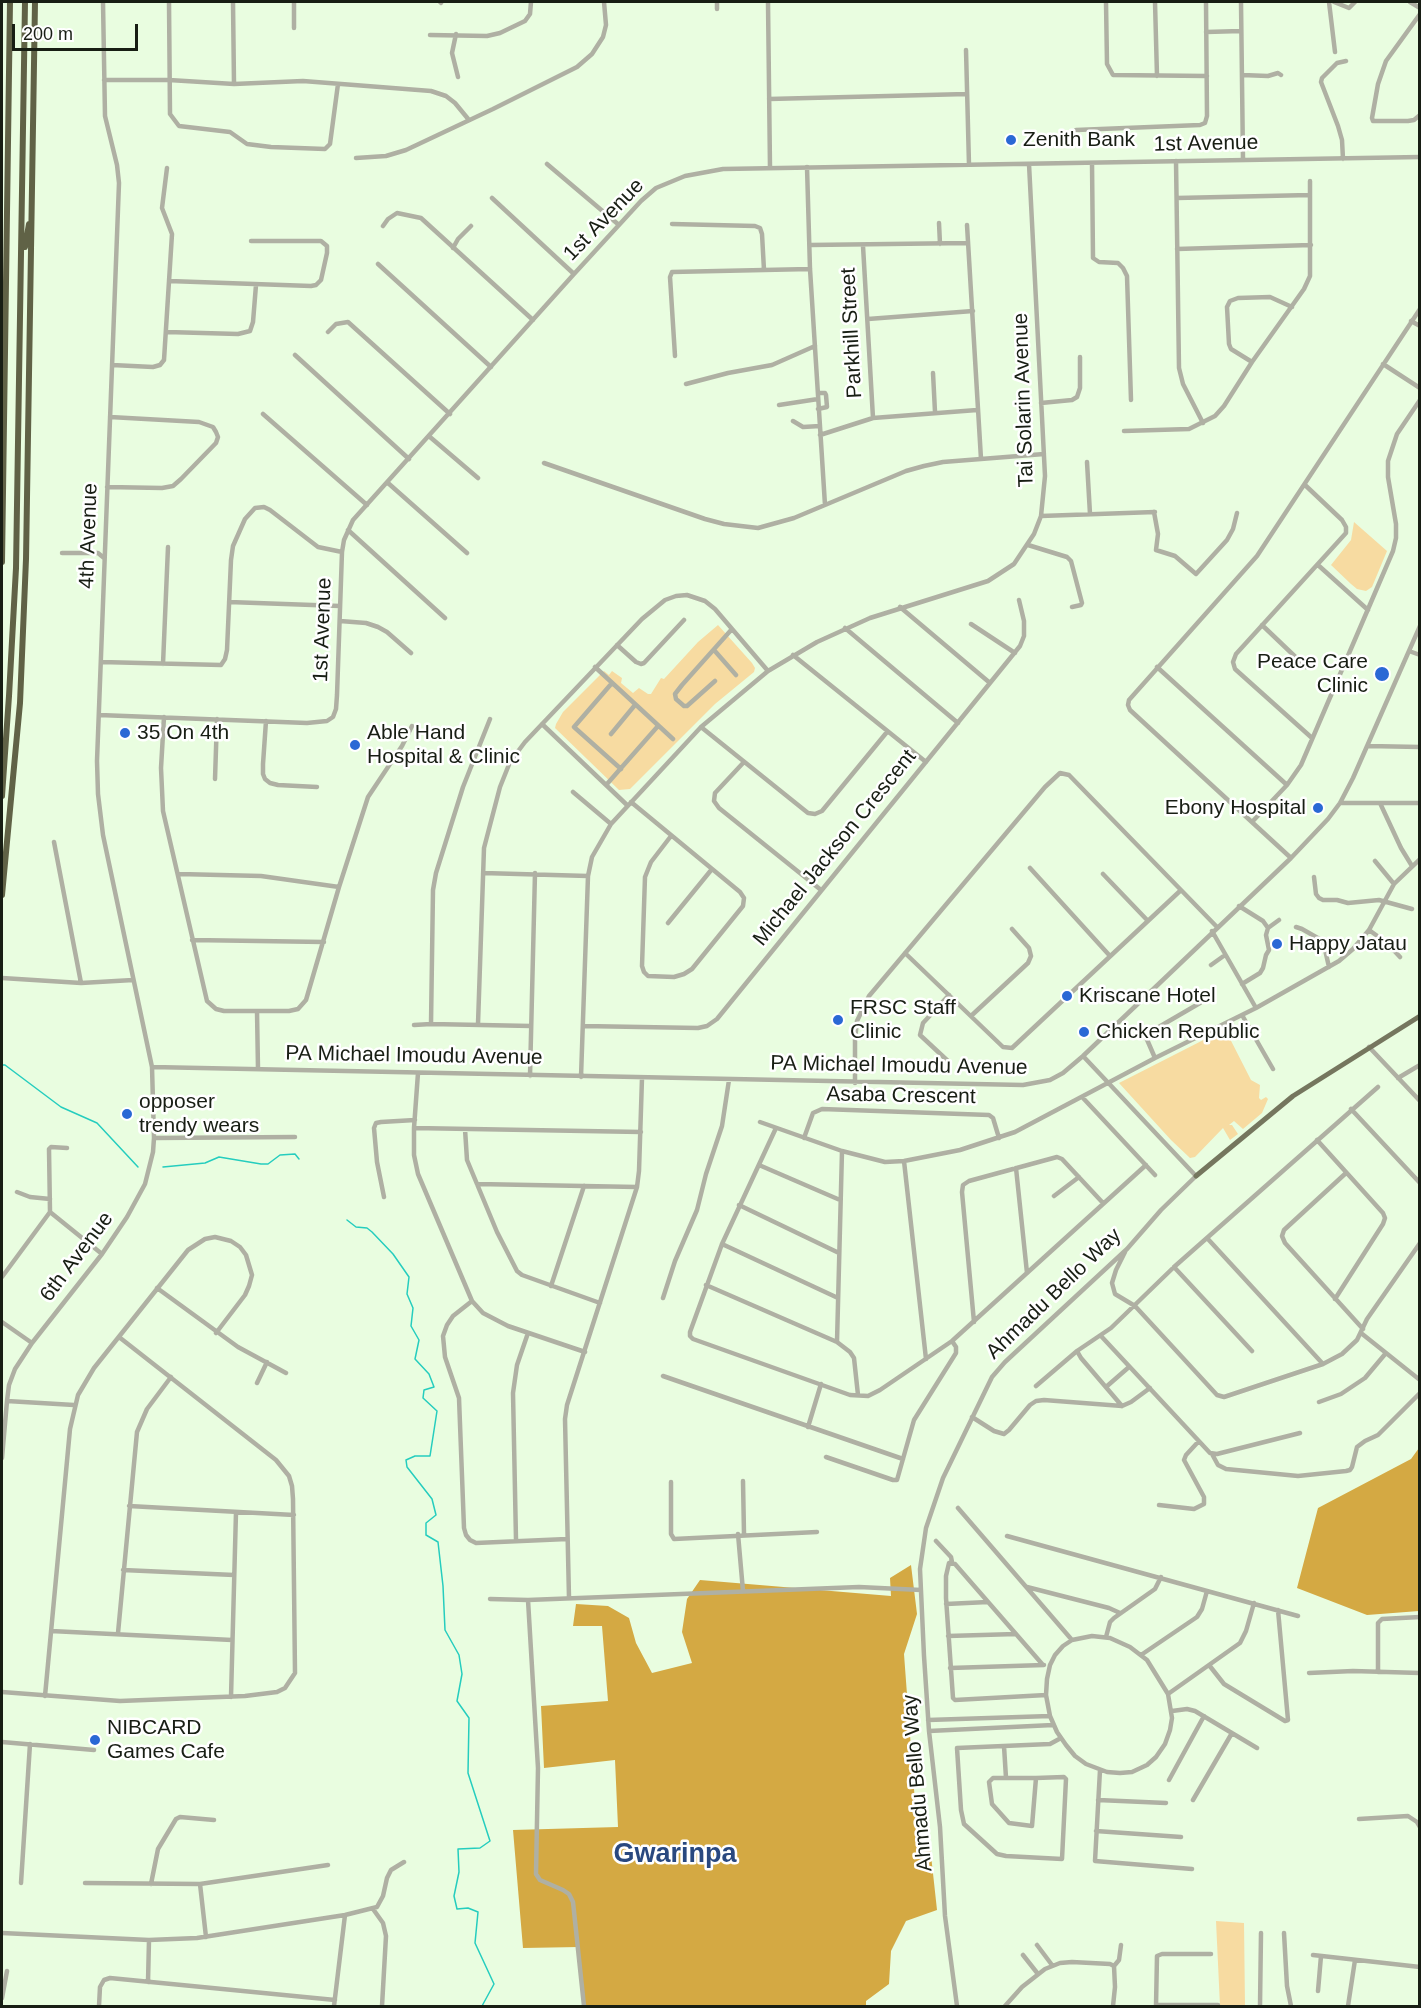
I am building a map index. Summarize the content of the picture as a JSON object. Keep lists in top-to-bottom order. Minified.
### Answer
{"streets":{"main road":["Ahmadu Bello Way"],"street":["1st Avenue","Parkhill Street","Tai Solarin Avenue","4th Avenue","Michael Jackson Crescent","PA Michael Imoudu Avenue","Asaba Crescent","6th Avenue"]},"crossings":[["1st Avenue","Tai Solarin Avenue"],["1st Avenue","4th Avenue"],["Tai Solarin Avenue","Michael Jackson Crescent"],["Tai Solarin Avenue","PA Michael Imoudu Avenue"],["4th Avenue","PA Michael Imoudu Avenue"],["4th Avenue","6th Avenue"],["PA Michael Imoudu Avenue","6th Avenue"]],"districts":["Gwarinpa"],"places":["Zenith Bank","Peace Care Clinic","35 On 4th","Able Hand Hospital & Clinic","Ebony Hospital","Happy Jatau","Kriscane Hotel","FRSC Staff Clinic","Chicken Republic","opposer trendy wears","NIBCARD Games Cafe"],"scale_bar":"200 m"}
